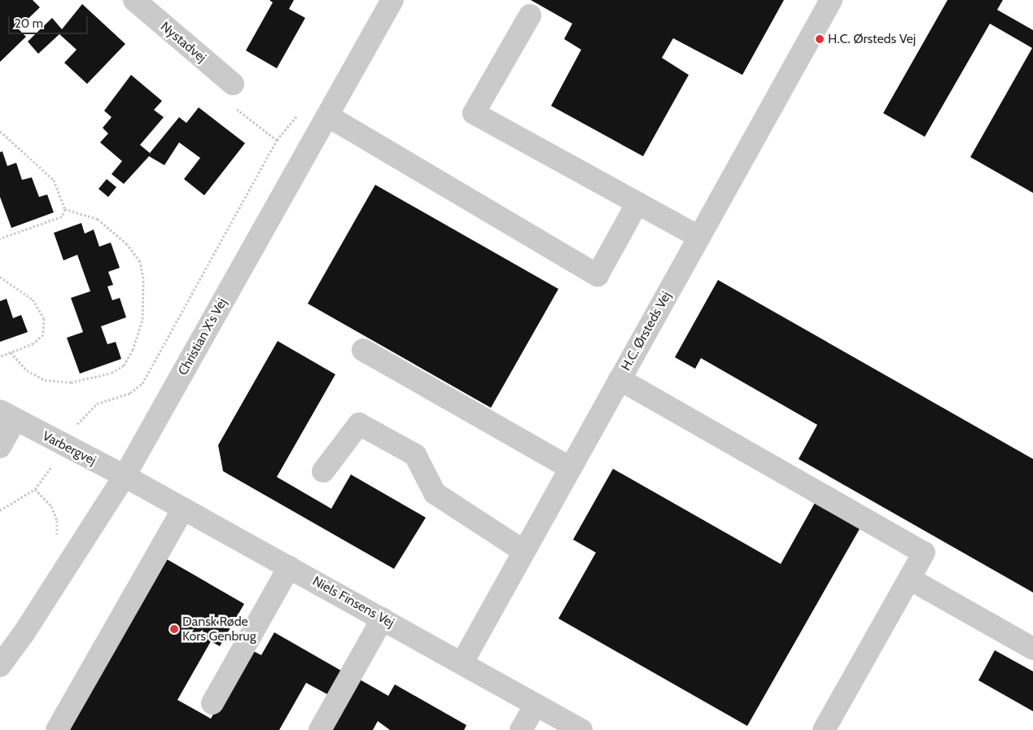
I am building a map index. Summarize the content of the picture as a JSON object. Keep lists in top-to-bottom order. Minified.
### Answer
{"streets":{"street":["Nystadvej","H.C. Ørsteds Vej","Christian X's Vej","Varbergvej","Niels Finsens Vej"]},"crossings":[["H.C. Ørsteds Vej","Niels Finsens Vej"],["Christian X's Vej","Varbergvej"],["Christian X's Vej","Niels Finsens Vej"],["Varbergvej","Niels Finsens Vej"]],"places":["H.C. Ørsteds Vej","Dansk Røde Kors Genbrug"],"scale_bar":"20 m"}
